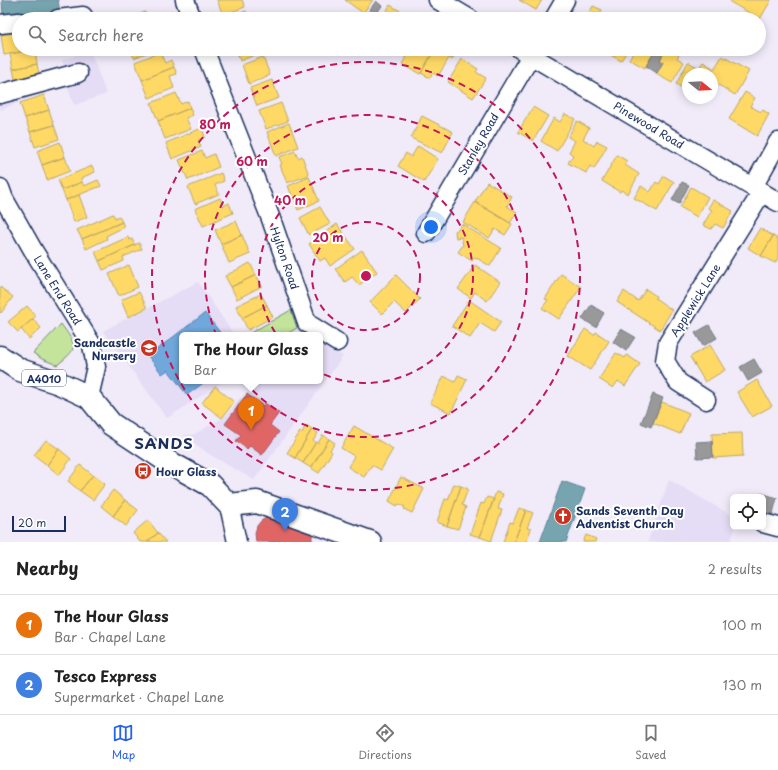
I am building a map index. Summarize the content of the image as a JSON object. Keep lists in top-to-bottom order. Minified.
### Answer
{"streets":{"highway":["A4010"],"street":["Pinewood Road","Stanley Road","Hylton Road","Lane End Road","Applewick Lane"]},"crossings":[["Pinewood Road","Applewick Lane"],["Lane End Road","A4010"]],"districts":["SANDS"],"places":{"school or university":["Sandcastle Nursery"],"bus stop":["Hour Glass"],"church":["Sands Seventh Day Adventist Church"]},"scale_bar":"20 m","north":"right","page":{"search":"Search here","popup":["The Hour Glass","Bar"],"pins":["1","2"],"scale":"20 m","heading":["Nearby","2 results"],"list":[{"mark":"1","name":"The Hour Glass","note":"Bar · Chapel Lane","value":"100 m"},{"mark":"2","name":"Tesco Express","note":"Supermarket · Chapel Lane","value":"130 m"}],"nav":["Map","Directions","Saved"]},"rings":["80 m","60 m","40 m","20 m"]}
